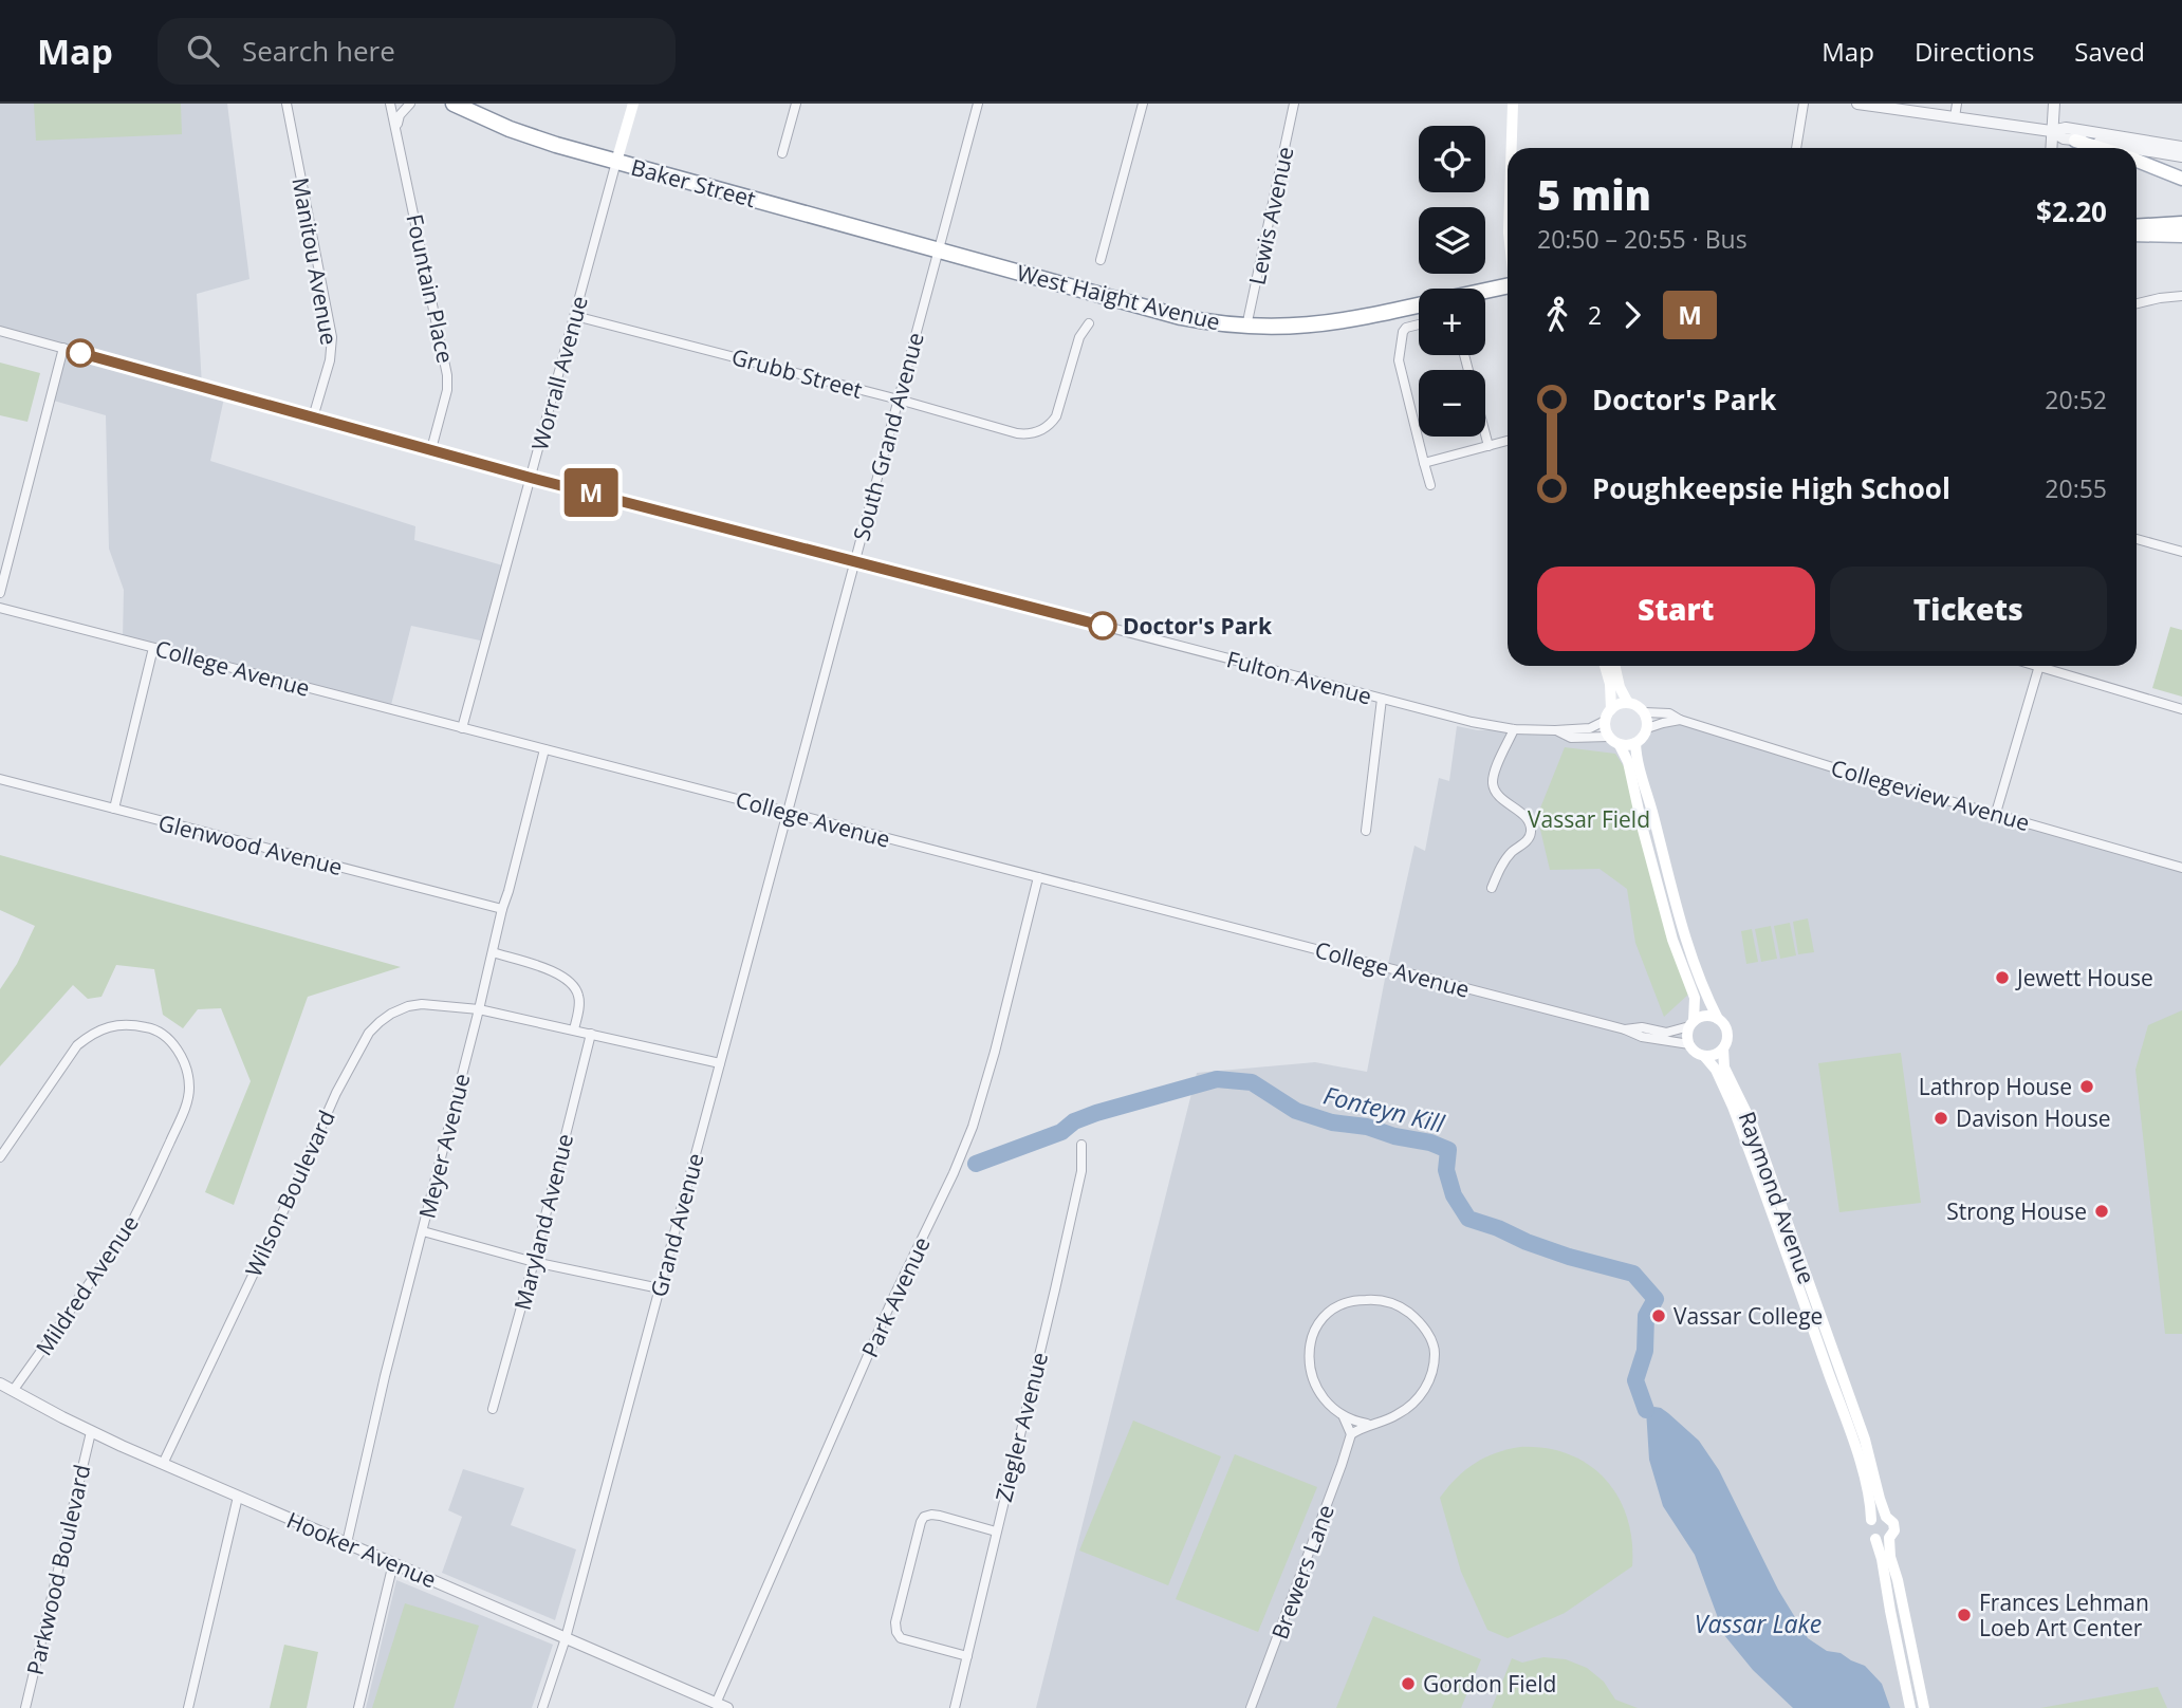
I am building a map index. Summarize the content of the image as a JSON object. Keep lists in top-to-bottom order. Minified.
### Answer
{"streets":{"highway":["Baker Street","West Haight Avenue"],"main road":["Worrall Avenue","Raymond Avenue"],"street":["Lewis Avenue","Manitou Avenue","Fountain Place","Grubb Street","South Grand Avenue","College Avenue","Fulton Avenue","Collegeview Avenue","Glenwood Avenue","Meyer Avenue","Wilson Boulevard","Maryland Avenue","Grand Avenue","Mildred Avenue","Park Avenue","Ziegler Avenue","Hooker Avenue","Parkwood Boulevard","Brewers Lane"]},"crossings":[["Baker Street","West Haight Avenue"],["Baker Street","Worrall Avenue"],["Baker Street","South Grand Avenue"],["Lewis Avenue","West Haight Avenue"],["Manitou Avenue","Fulton Avenue"],["Fountain Place","Fulton Avenue"],["West Haight Avenue","South Grand Avenue"],["Worrall Avenue","Grubb Street"],["Worrall Avenue","College Avenue"],["Worrall Avenue","Fulton Avenue"],["Grubb Street","South Grand Avenue"],["South Grand Avenue","College Avenue"],["South Grand Avenue","Fulton Avenue"],["South Grand Avenue","Grand Avenue"],["College Avenue","Meyer Avenue"],["College Avenue","Raymond Avenue"],["College Avenue","Grand Avenue"],["College Avenue","Park Avenue"],["Fulton Avenue","Collegeview Avenue"],["Glenwood Avenue","Meyer Avenue"],["Meyer Avenue","Wilson Boulevard"],["Meyer Avenue","Hooker Avenue"],["Wilson Boulevard","Maryland Avenue"],["Wilson Boulevard","Grand Avenue"],["Wilson Boulevard","Hooker Avenue"],["Grand Avenue","Hooker Avenue"],["Mildred Avenue","Hooker Avenue"],["Park Avenue","Hooker Avenue"],["Hooker Avenue","Parkwood Boulevard"]],"water":["Fonteyn Kill","Vassar Lake"],"parks":["Vassar Field"],"places":["Doctor's Park","Jewett House","Lathrop House","Davison House","Strong House","Vassar College","Frances Lehman Loeb Art Center","Gordon Field"],"lines":["bus line M"],"page":{"header":"Map","search":"Search here","nav":["Map","Directions","Saved"],"on_map":"M","map_buttons":["+","−"],"heading":["5 min","20:50 – 20:55 · Bus","$2.20"],"legs":["2","M"],"list":[{"name":"Doctor's Park","value":"20:52"},{"name":"Poughkeepsie High School","value":"20:55"}],"buttons":["Start","Tickets"]}}
